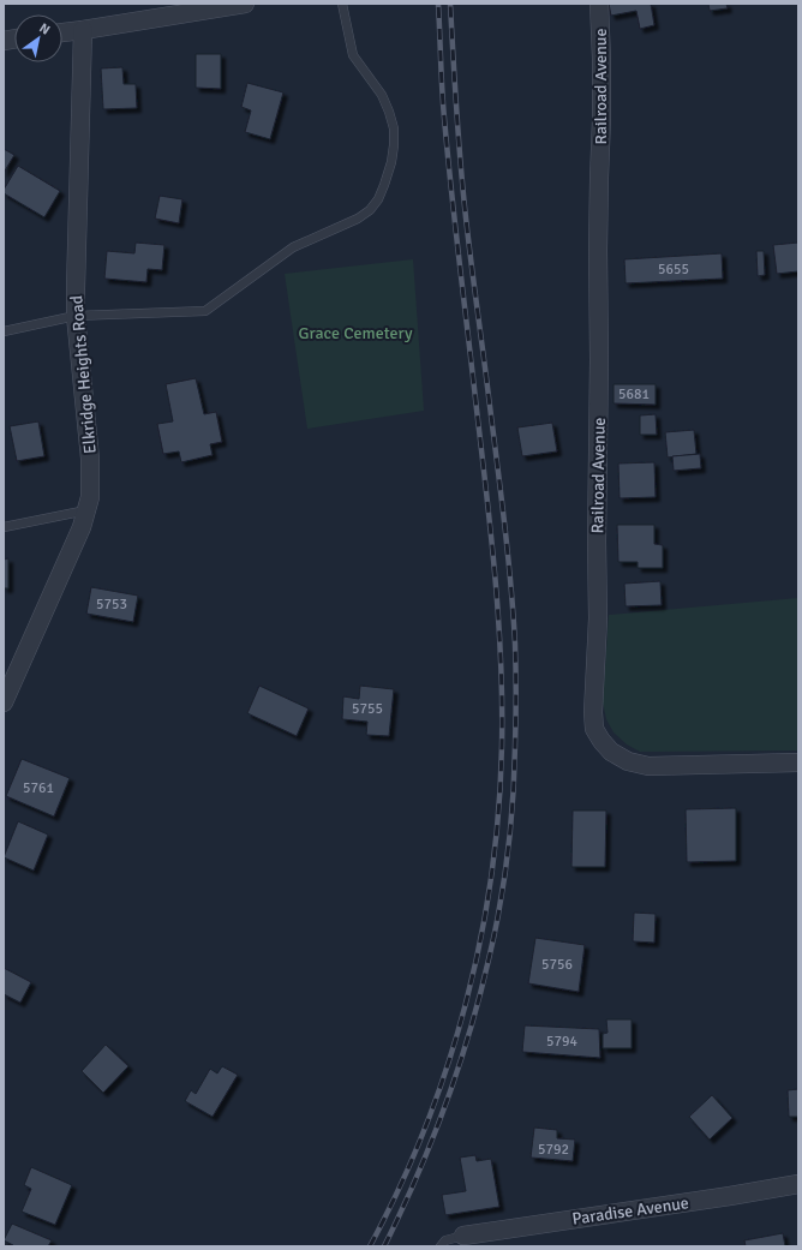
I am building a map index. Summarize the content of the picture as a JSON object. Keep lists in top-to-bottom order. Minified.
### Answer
{"streets":{"street":["Railroad Avenue","Elkridge Heights Road","Paradise Avenue"]},"parks":["Grace Cemetery"],"house_numbers":["5655","5681","5753","5755","5761","5756","5794","5792"],"north":"top right"}
